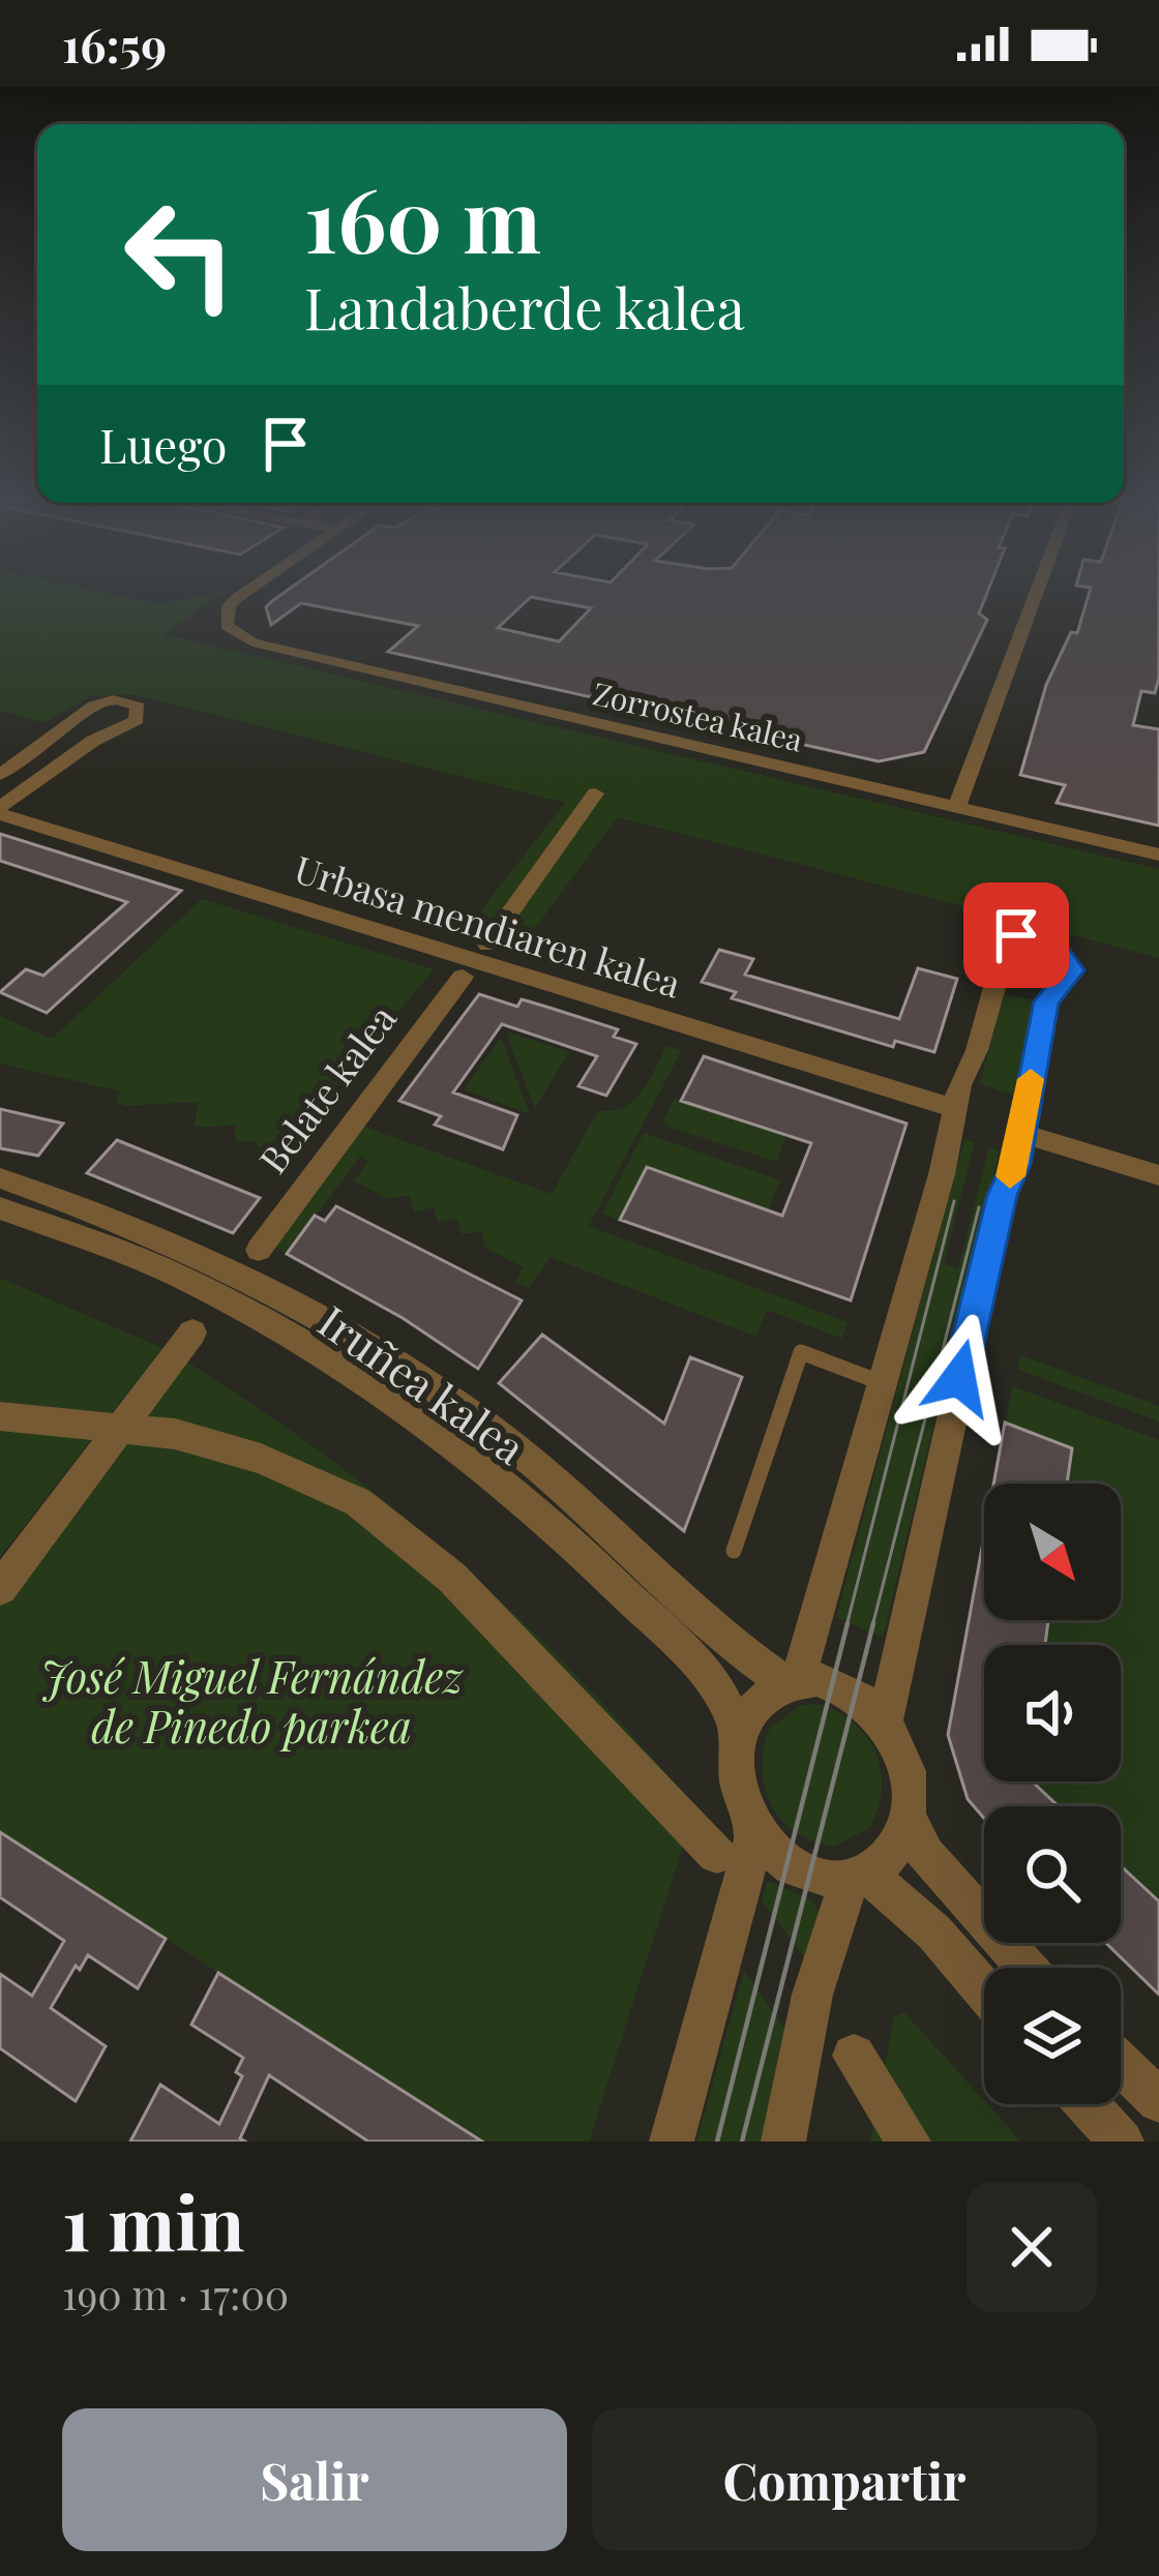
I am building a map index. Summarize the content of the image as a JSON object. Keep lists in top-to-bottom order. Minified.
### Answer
{"streets":{"street":["Zorrostea kalea","Urbasa mendiaren kalea","Belate kalea","Iruñea kalea"]},"parks":["José Miguel Fernández de Pinedo parkea"],"north":"bottom right","page":{"status":"16:59","turn":["160 m","Landaberde kalea"],"then":"Luego","heading":["1 min","190 m · 17:00"],"buttons":["Salir","Compartir"]}}
